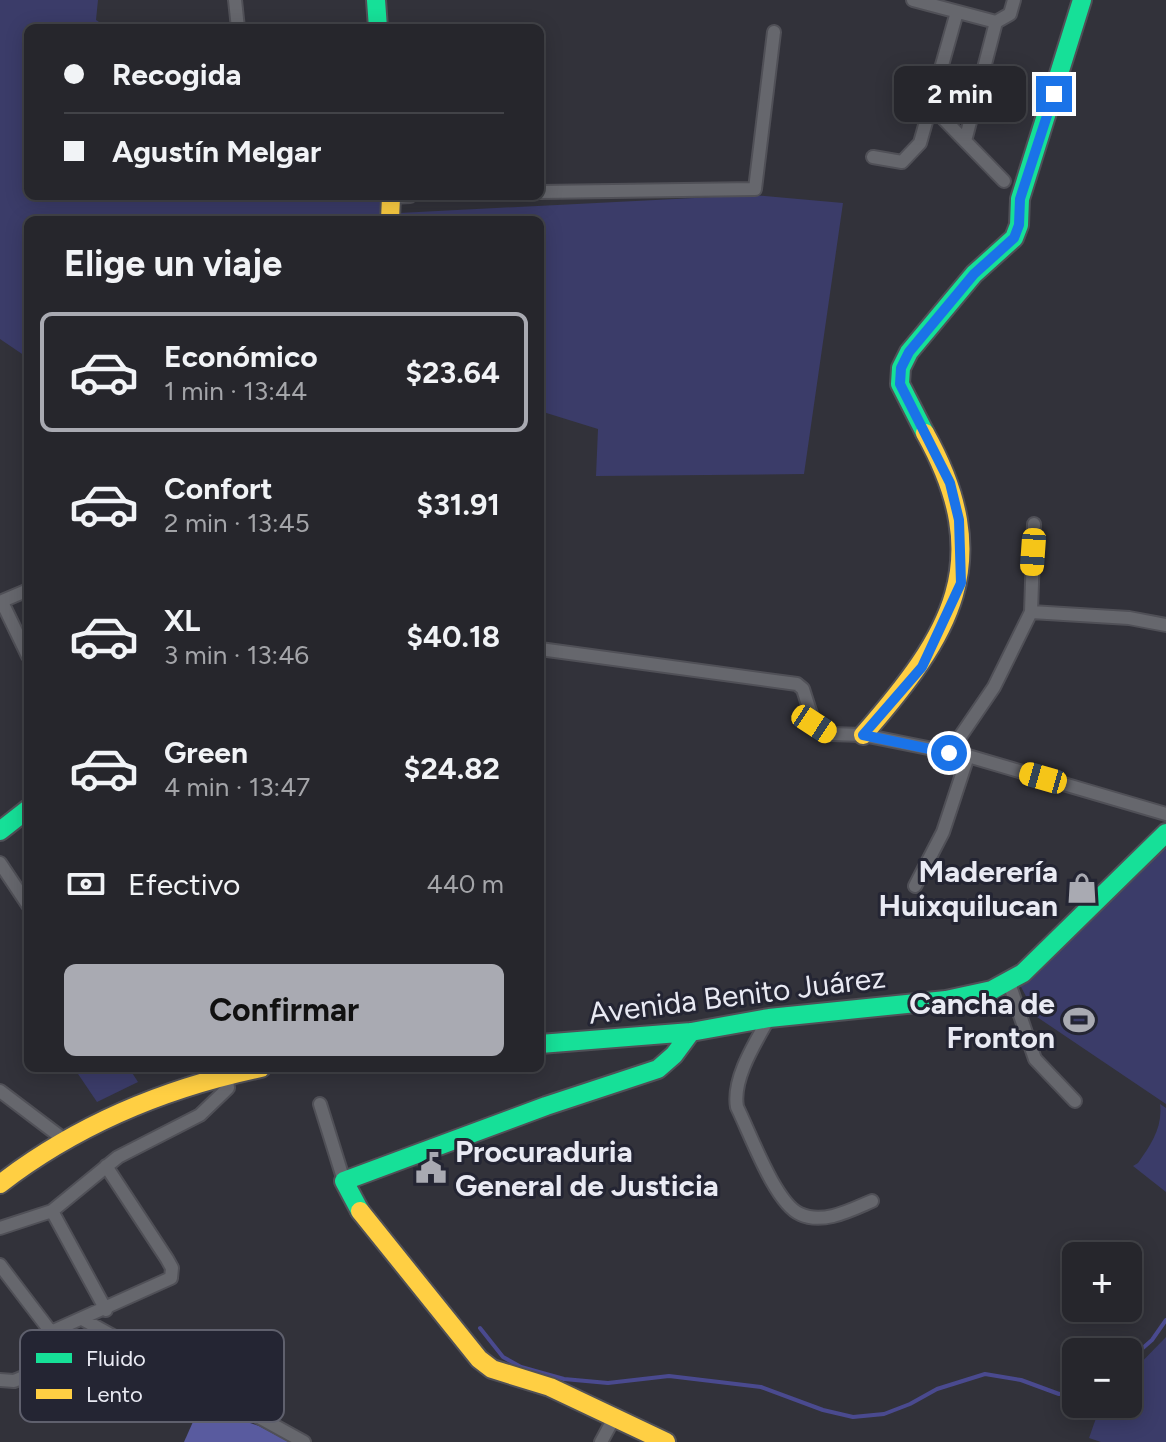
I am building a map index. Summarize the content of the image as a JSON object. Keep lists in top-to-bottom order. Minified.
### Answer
{"streets":{"main road":["Avenida Benito Juárez"]},"places":{"shop":["Maderería Huixquilucan"],"sports":["Cancha de Fronton"],"public building":["Procuraduria General de Justicia"]},"legend":["Fluido","Lento"],"page":{"banner":["Recogida","Agustín Melgar"],"bubble":"2 min","heading":"Elige un viaje","list":[{"name":"Económico","note":"1 min · 13:44","value":"$23.64"},{"name":"Confort","note":"2 min · 13:45","value":"$31.91"},{"name":"XL","note":"3 min · 13:46","value":"$40.18"},{"name":"Green","note":"4 min · 13:47","value":"$24.82"}],"pay":["Efectivo","440 m"],"buttons":"Confirmar","map_buttons":["+","−"]}}
